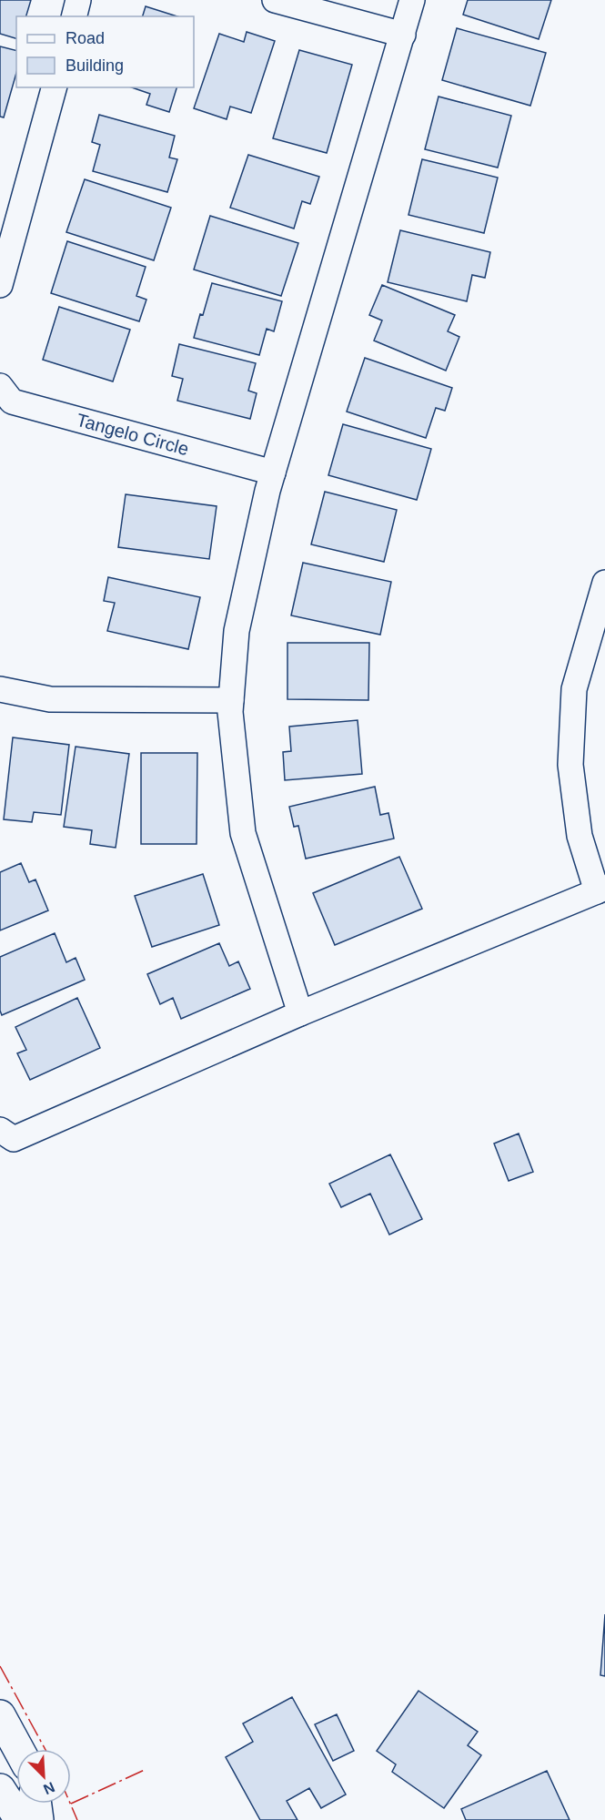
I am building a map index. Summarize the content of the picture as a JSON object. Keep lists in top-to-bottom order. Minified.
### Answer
{"streets":{"street":["Tangelo Circle"]},"legend":["Road","Building"],"north":"bottom right"}
